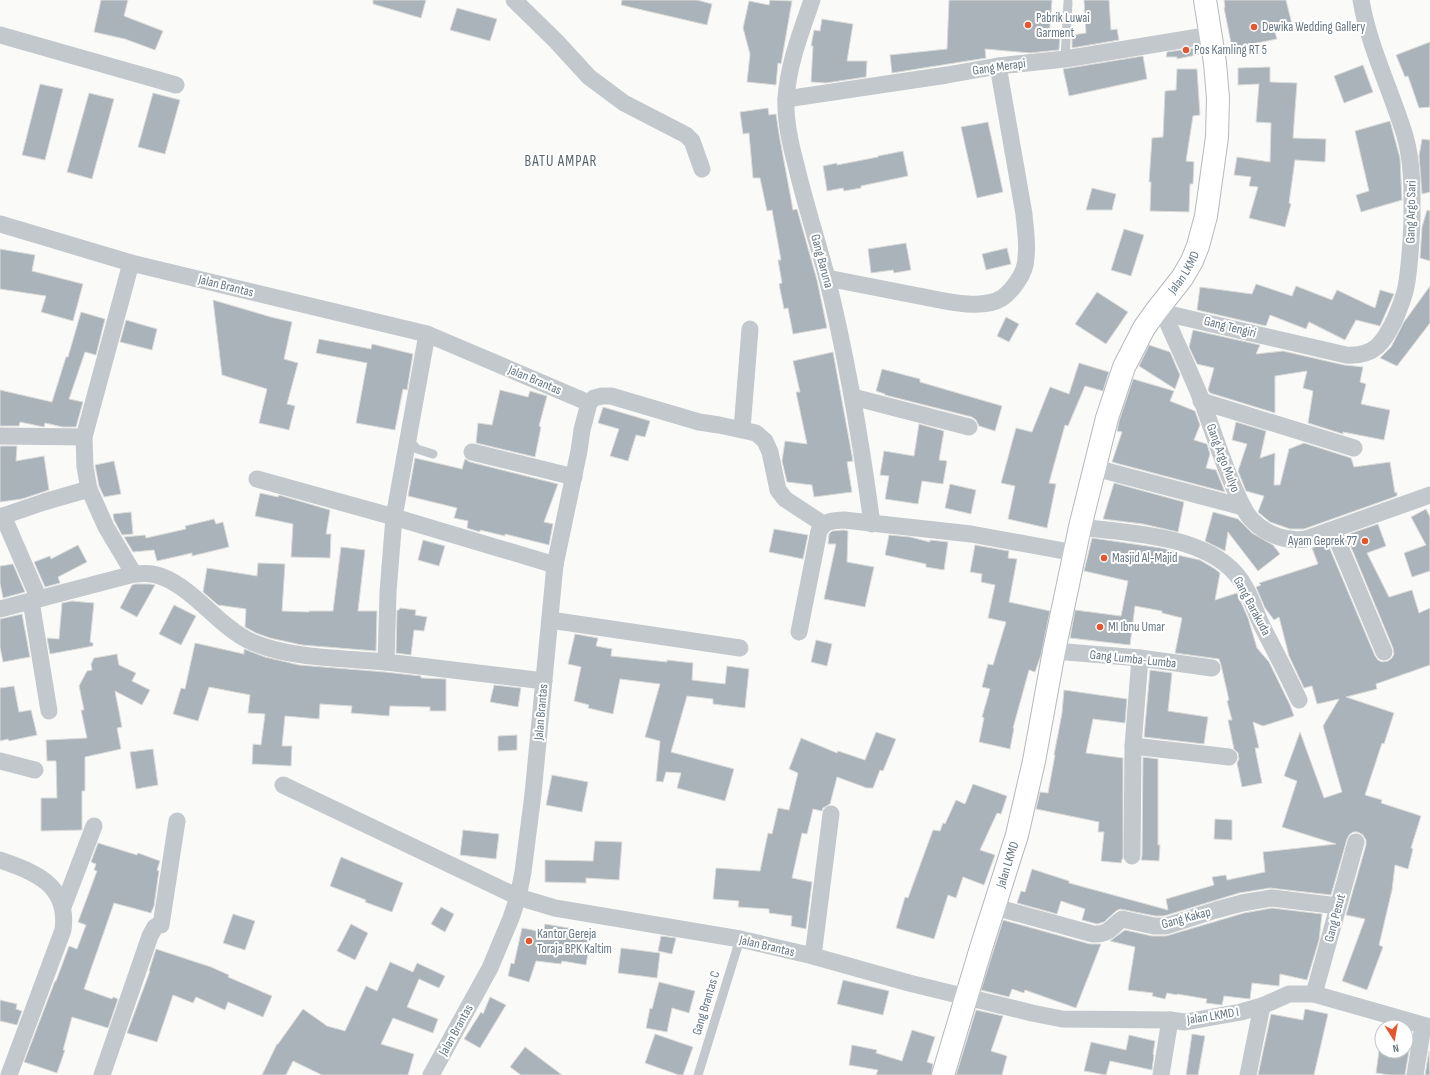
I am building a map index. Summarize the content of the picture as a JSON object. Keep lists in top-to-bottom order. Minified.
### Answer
{"streets":{"street":["Gang Merapi","Gang Argo Sari","Gang Baruna","Jalan LKMD","Jalan Brantas","Gang Tengiri","Gang Argo Mulyo","Gang Barakuda","Gang Lumba-Lumba","Gang Kakap","Gang Pesut","Jalan LKMD I"],"lane":["Gang Brantas C"]},"crossings":[["Gang Merapi","Gang Baruna"],["Gang Merapi","Jalan LKMD"],["Gang Argo Sari","Gang Tengiri"],["Jalan LKMD","Jalan Brantas"],["Jalan LKMD","Gang Tengiri"],["Jalan LKMD","Gang Argo Mulyo"],["Jalan LKMD","Gang Barakuda"],["Jalan LKMD","Gang Lumba-Lumba"],["Jalan LKMD","Gang Kakap"],["Jalan LKMD","Jalan LKMD I"],["Jalan Brantas","Gang Brantas C"],["Jalan Brantas","Jalan LKMD I"],["Gang Tengiri","Gang Argo Mulyo"],["Gang Kakap","Gang Pesut"],["Gang Pesut","Jalan LKMD I"]],"districts":["BATU AMPAR"],"places":["Pabrik Luwai Garment","Dewika Wedding Gallery","Pos Kamling RT 5","Ayam Geprek 77","Masjid Al-Majid","MI Ibnu Umar","Kantor Gereja Toraja BPK Kaltim"],"north":"bottom"}
